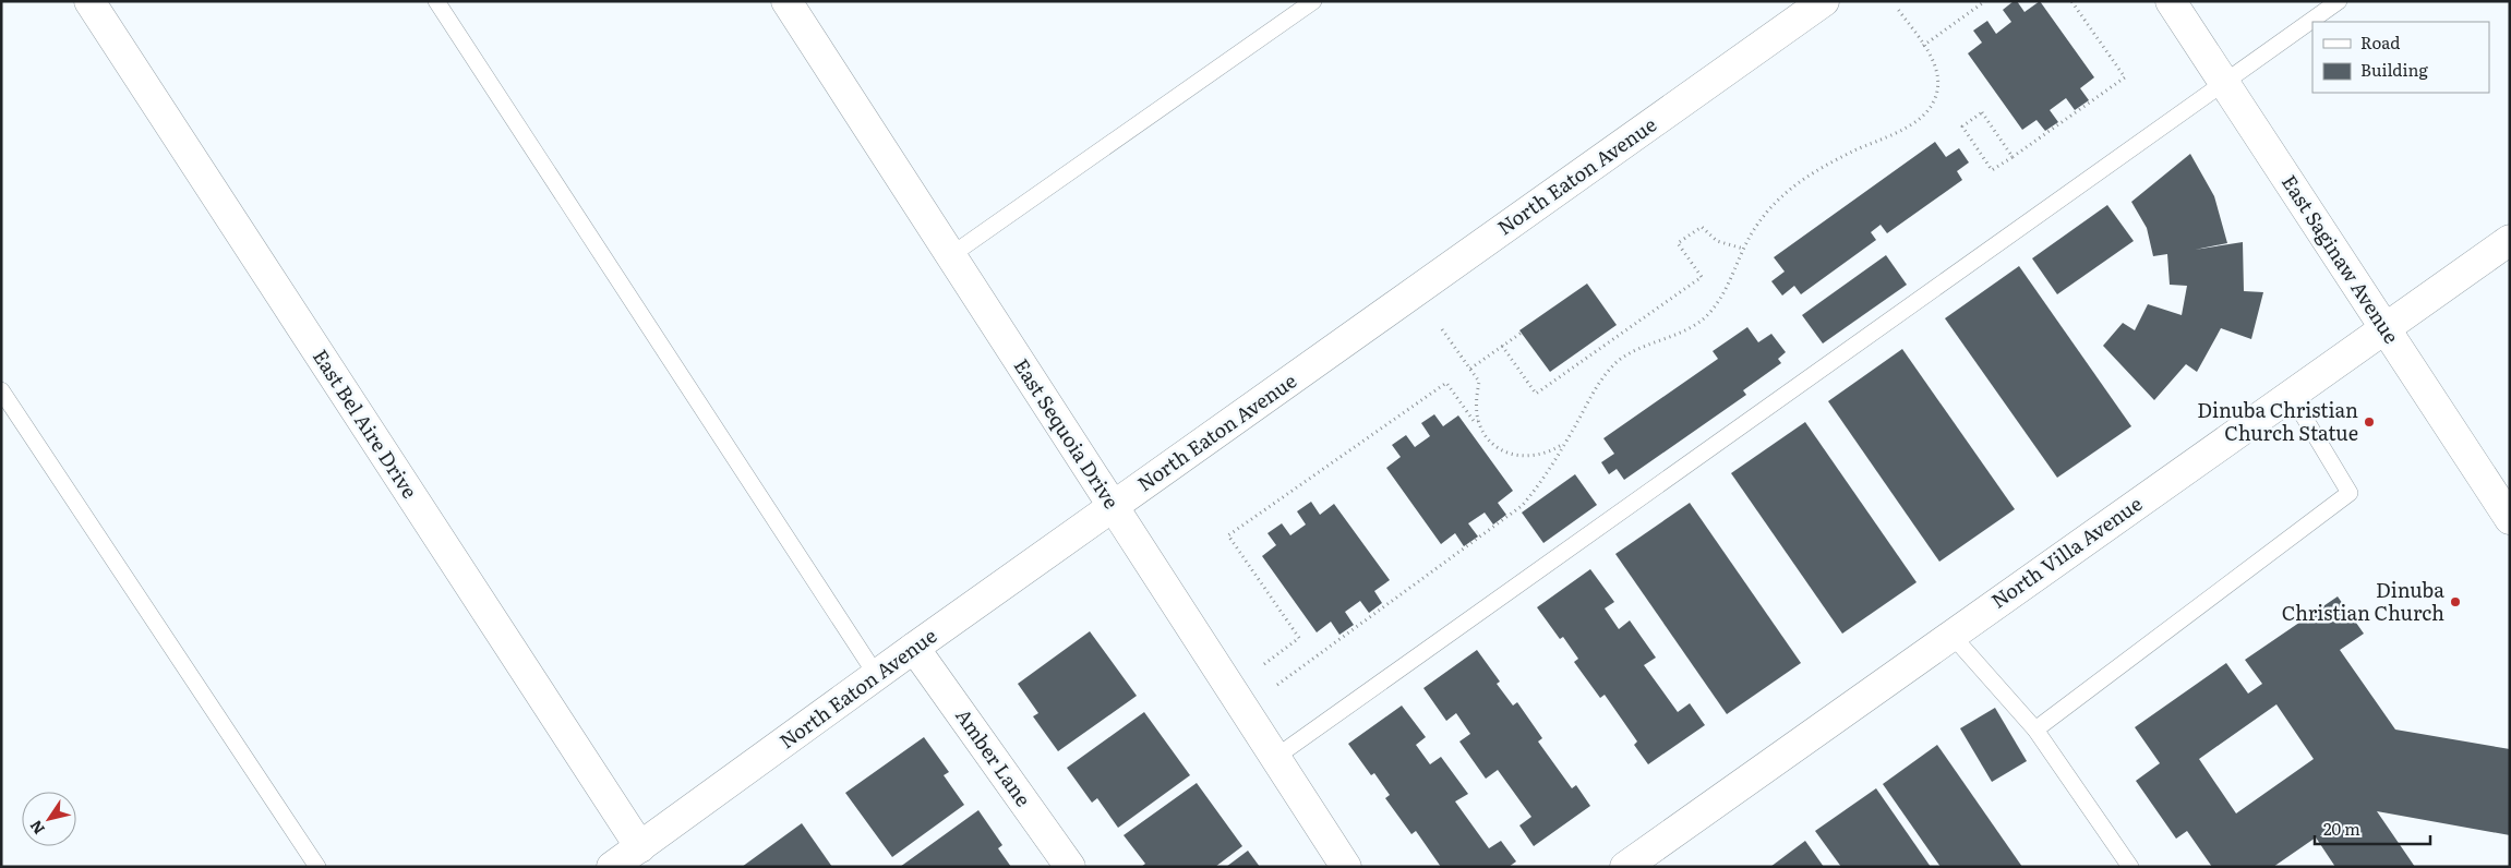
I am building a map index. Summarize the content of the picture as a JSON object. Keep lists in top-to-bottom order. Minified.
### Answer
{"streets":{"street":["North Eaton Avenue","East Saginaw Avenue","East Bel Aire Drive","East Sequoia Drive","North Villa Avenue","Amber Lane"]},"crossings":[["North Eaton Avenue","East Bel Aire Drive"],["North Eaton Avenue","East Sequoia Drive"],["North Eaton Avenue","Amber Lane"],["East Saginaw Avenue","North Villa Avenue"]],"places":["Dinuba Christian Church Statue","Dinuba Christian Church"],"legend":["Road","Building"],"scale_bar":"20 m","north":"bottom left"}
